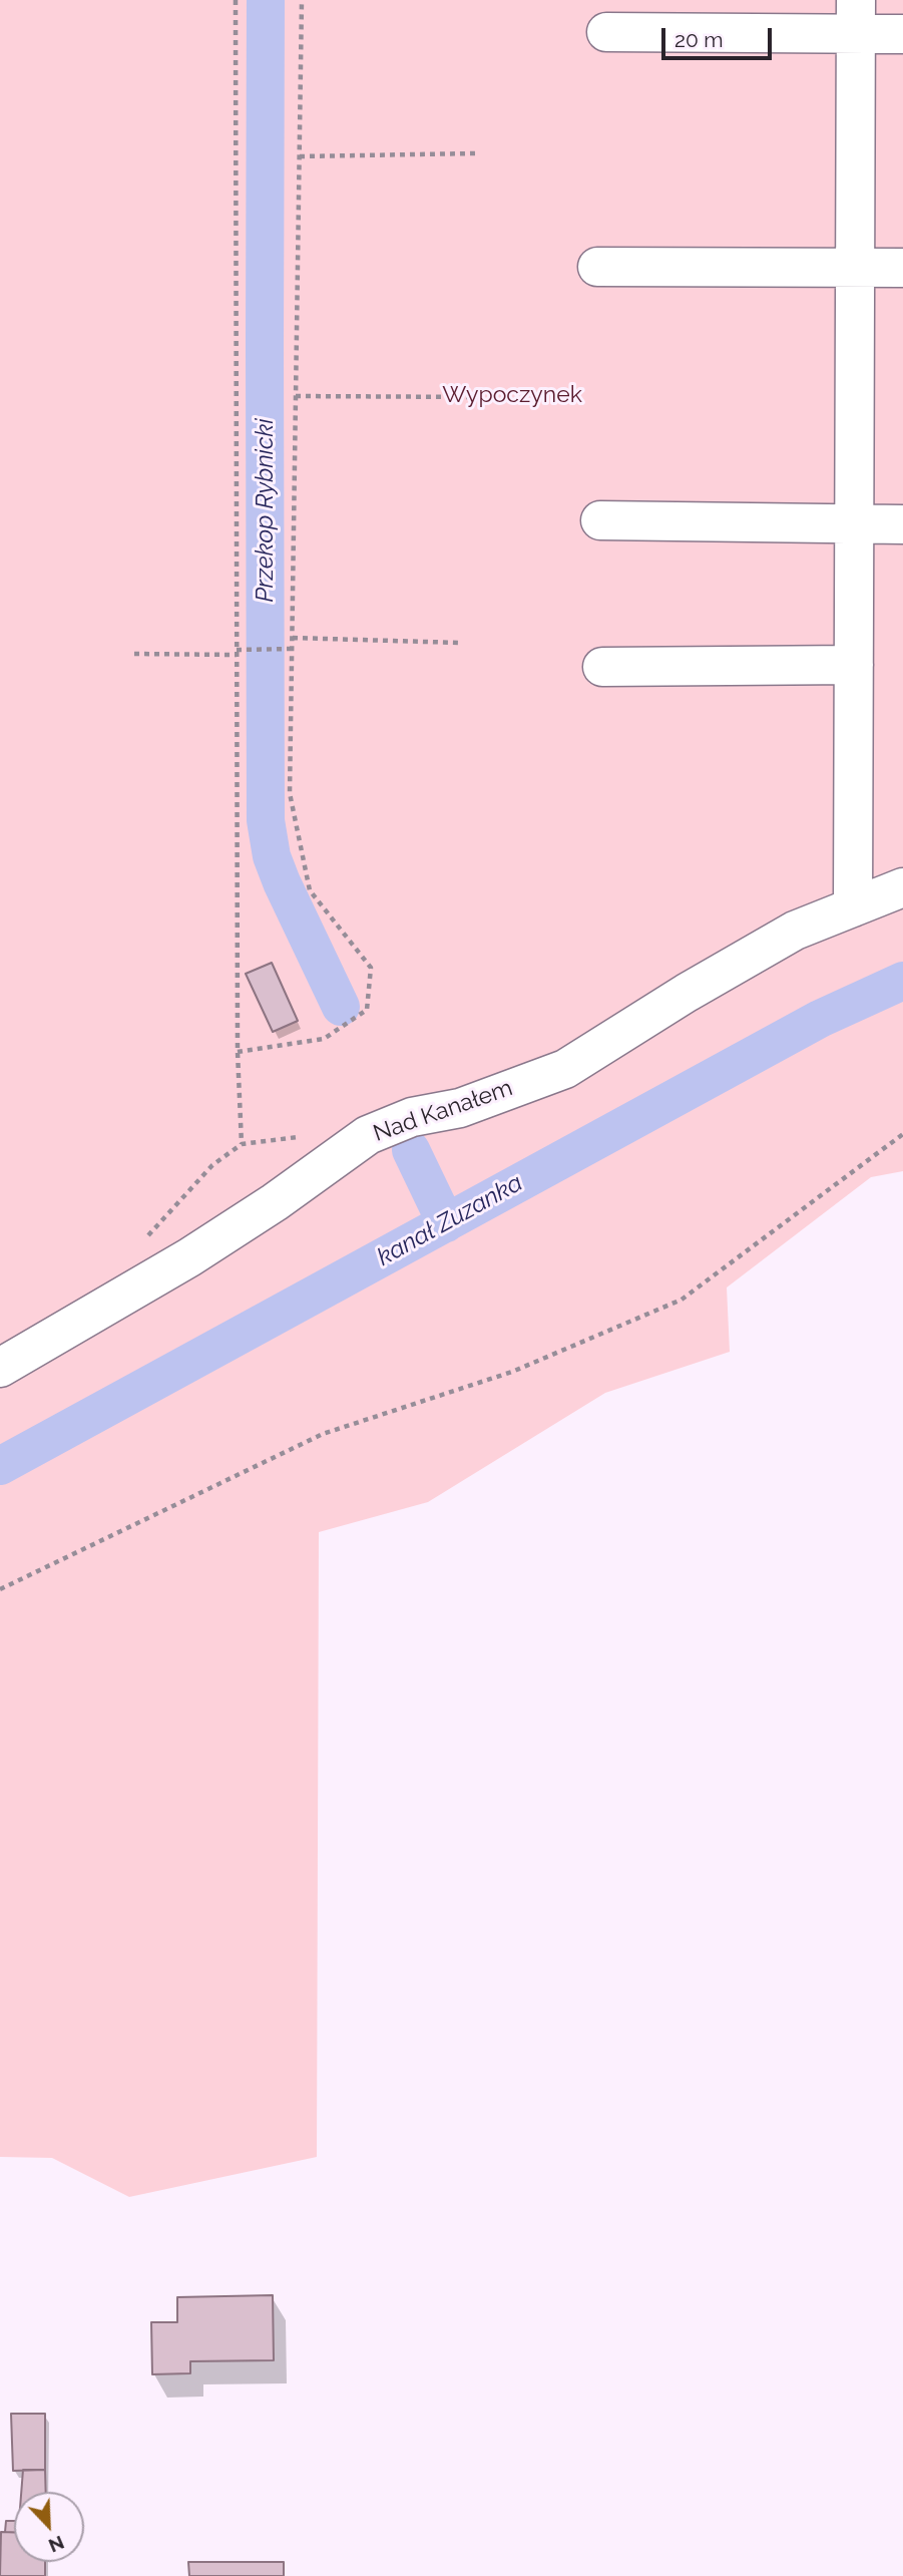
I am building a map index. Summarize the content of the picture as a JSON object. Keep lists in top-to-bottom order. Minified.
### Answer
{"streets":{"street":["Nad Kanałem"]},"water":["Przekop Rybnicki","kanał Zuzanka"],"parks":["Wypoczynek"],"scale_bar":"20 m","north":"bottom right"}
